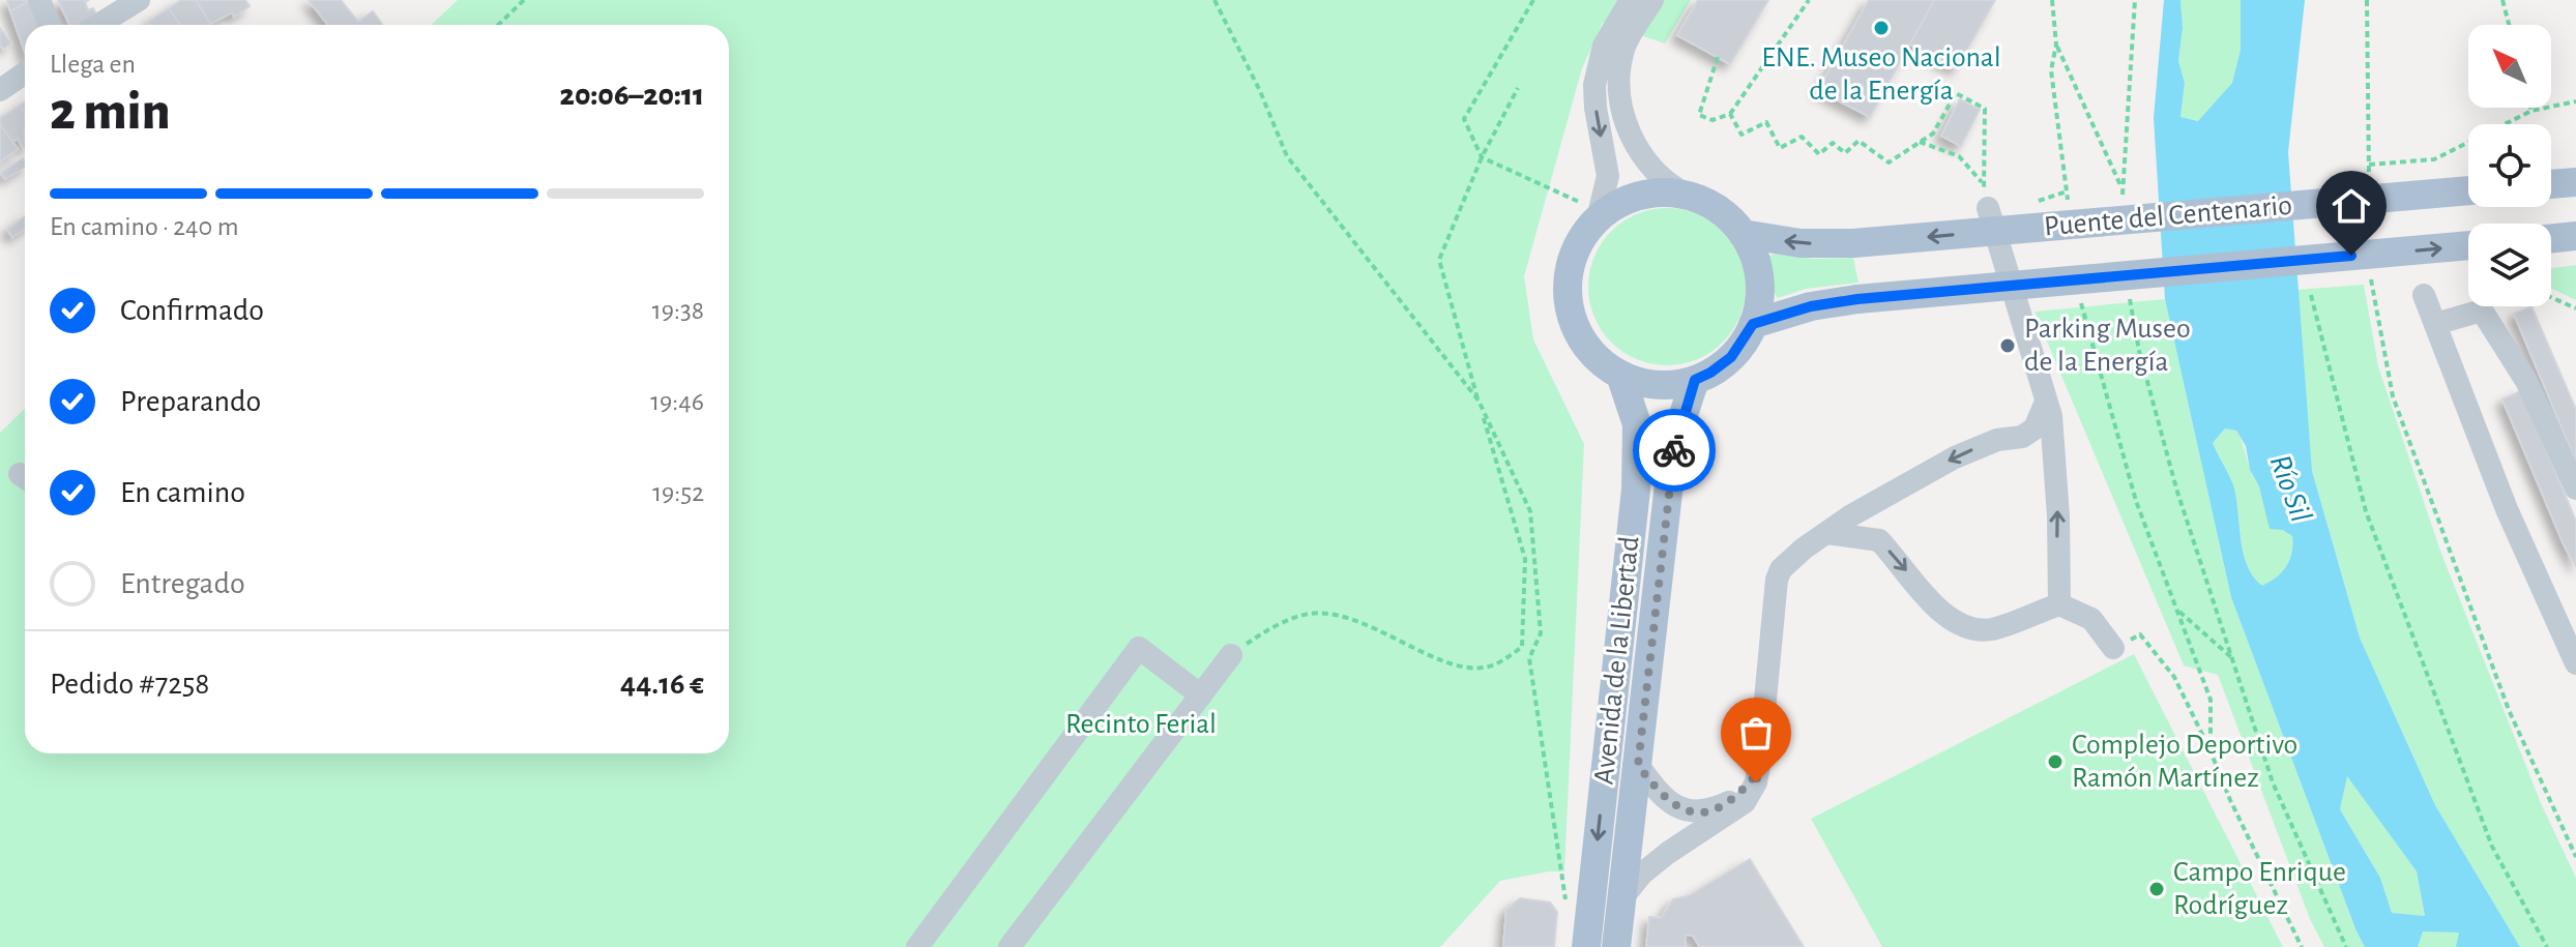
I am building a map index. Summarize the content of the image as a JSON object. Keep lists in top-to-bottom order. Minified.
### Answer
{"streets":{"main road":["Puente del Centenario","Avenida de la Libertad"]},"crossings":[["Puente del Centenario","Avenida de la Libertad"]],"water":["Río Sil"],"parks":["Recinto Ferial"],"places":["ENE. Museo Nacional de la Energía","Parking Museo de la Energía","Complejo Deportivo Ramón Martínez","Campo Enrique Rodríguez"],"north":"top left","page":{"heading":["2 min","Llega en","20:06–20:11"],"panel":["Pedido #7258","44.16 €"],"bar":"En camino · 240 m","list":[["Confirmado","19:38"],["Preparando","19:46"],["En camino","19:52"],"Entregado"]}}
